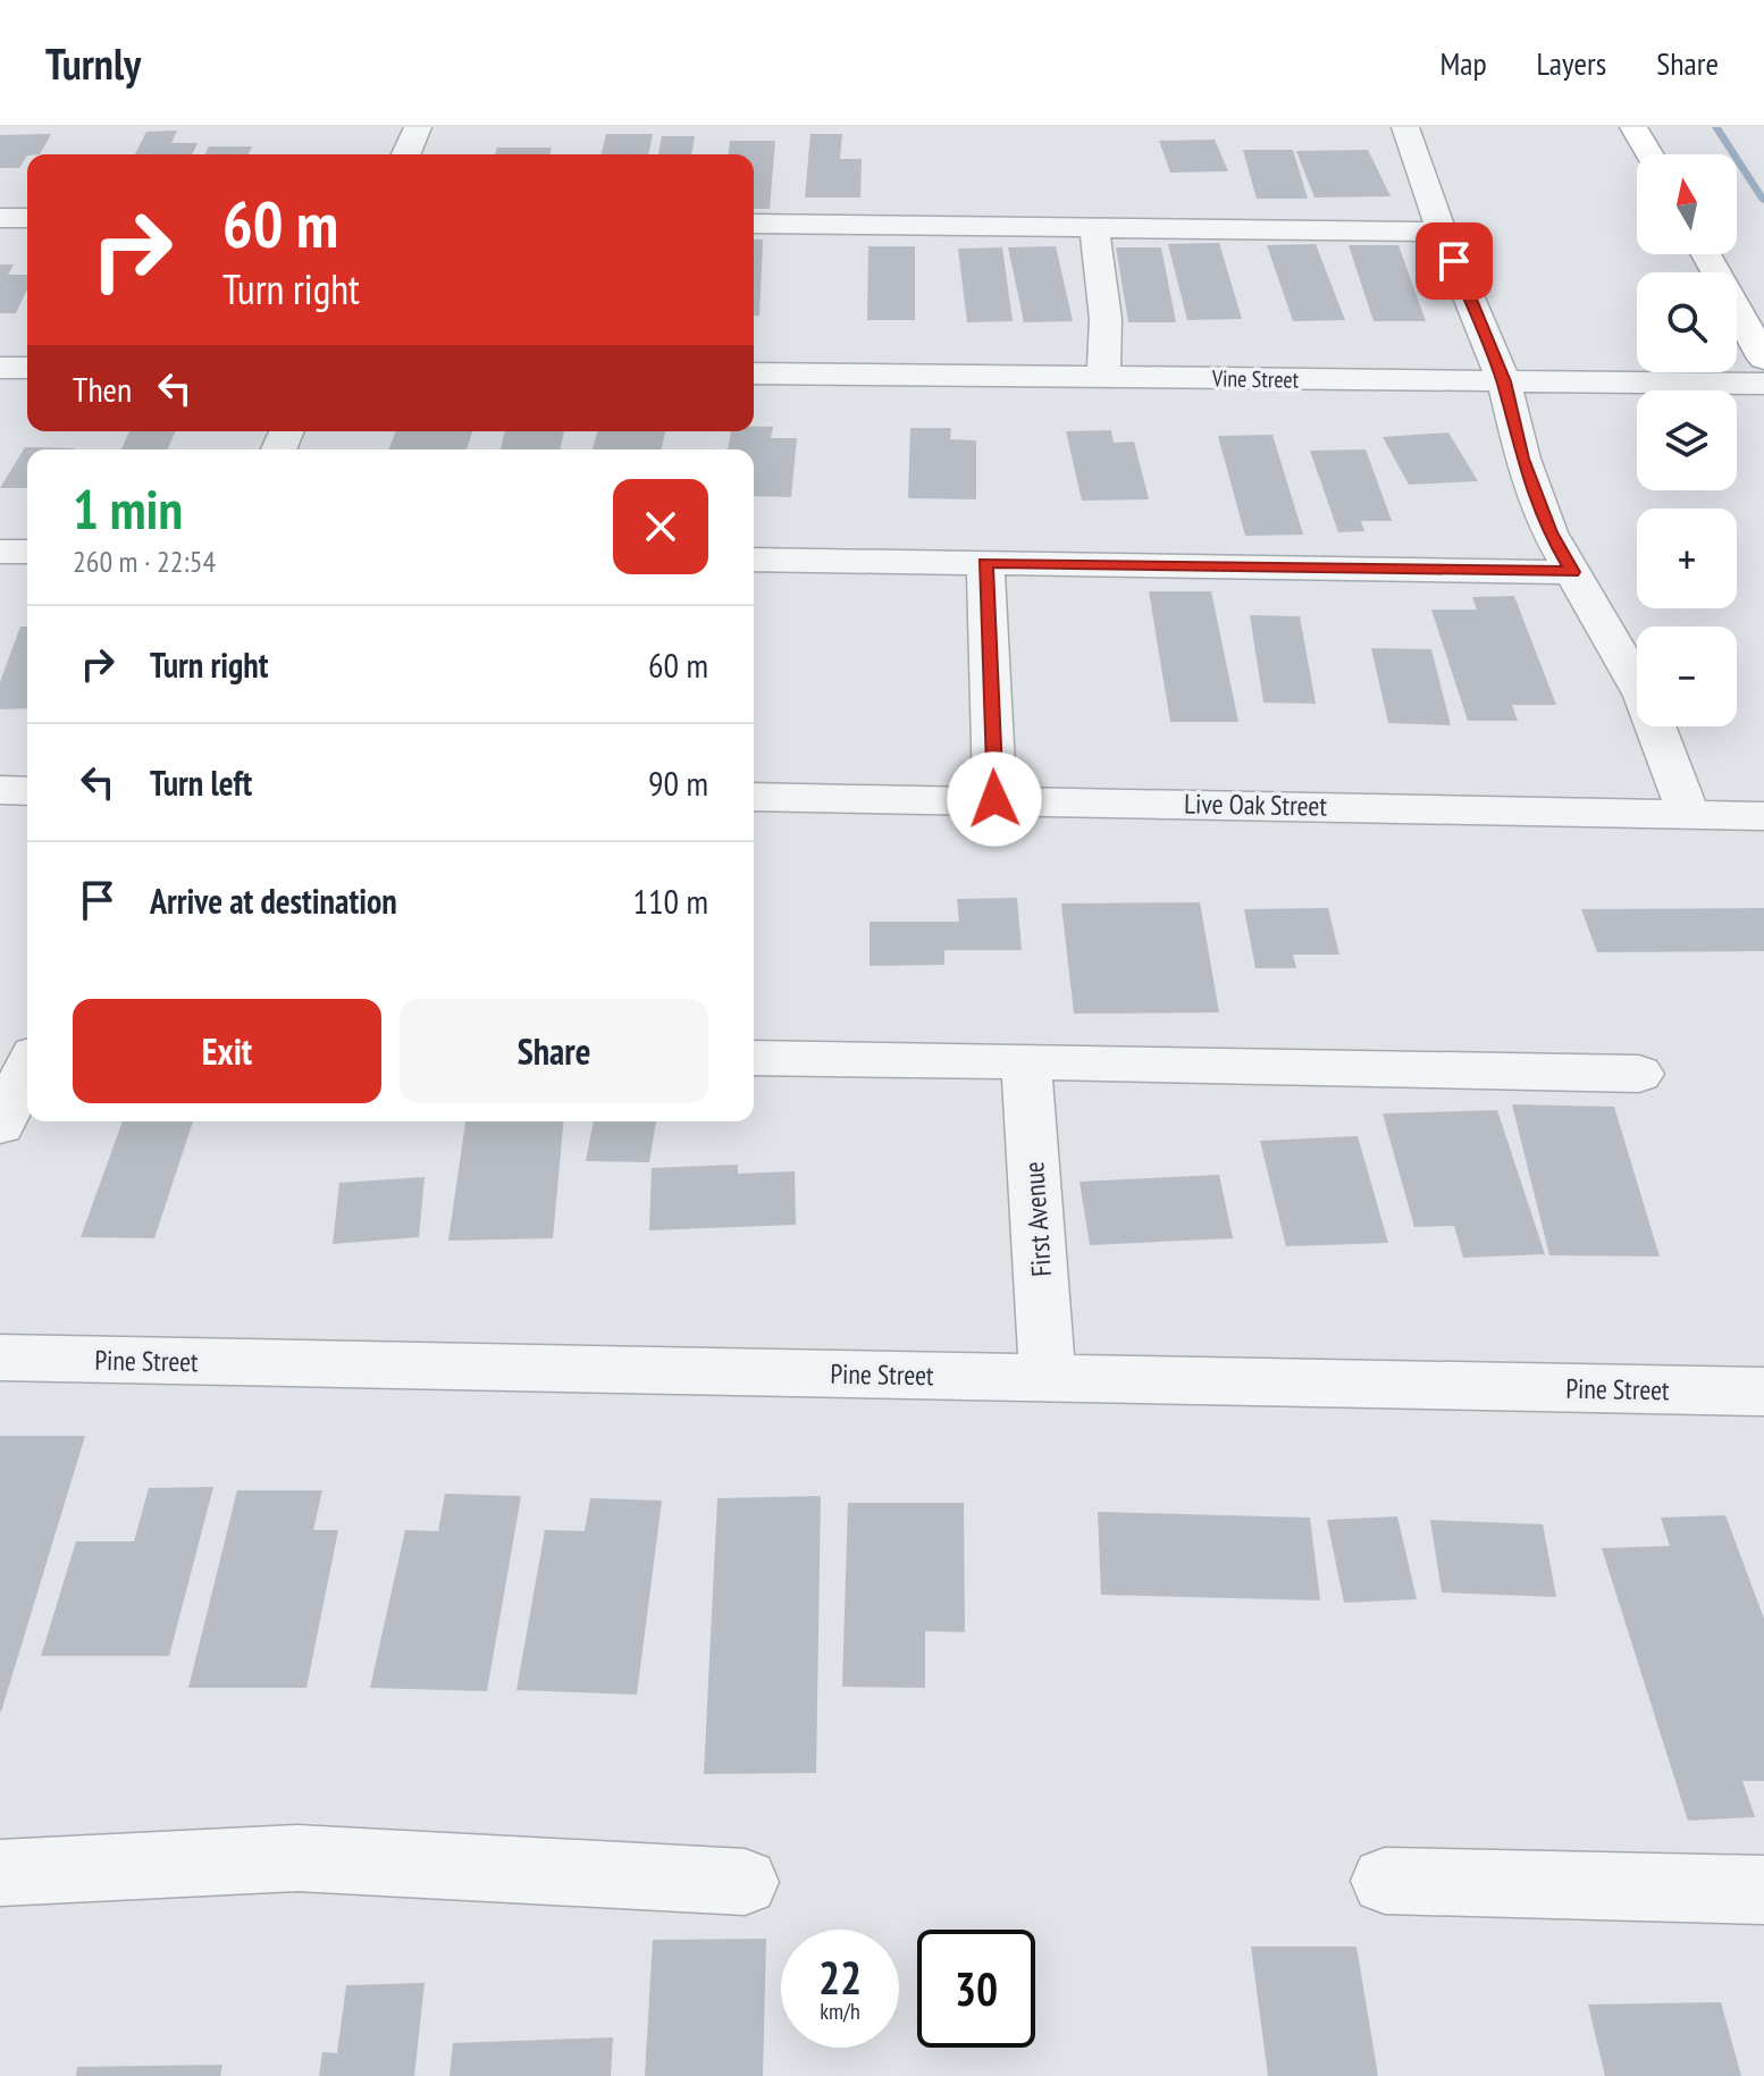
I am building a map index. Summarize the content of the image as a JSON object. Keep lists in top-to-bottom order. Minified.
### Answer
{"streets":{"street":["Vine Street","Live Oak Street","First Avenue","Pine Street"]},"crossings":[["First Avenue","Pine Street"]],"north":"top","page":{"header":"Turnly","nav":["Map","Layers","Share"],"map_buttons":["+","−"],"turn":["60 m","Turn right"],"then":"Then","heading":["1 min","260 m · 22:54"],"list":[{"name":"Turn right","value":"60 m"},{"name":"Turn left","value":"90 m"},{"name":"Arrive at destination","value":"110 m"}],"buttons":["Exit","Share"],"speed":"22 km/h","limit":"30"}}
